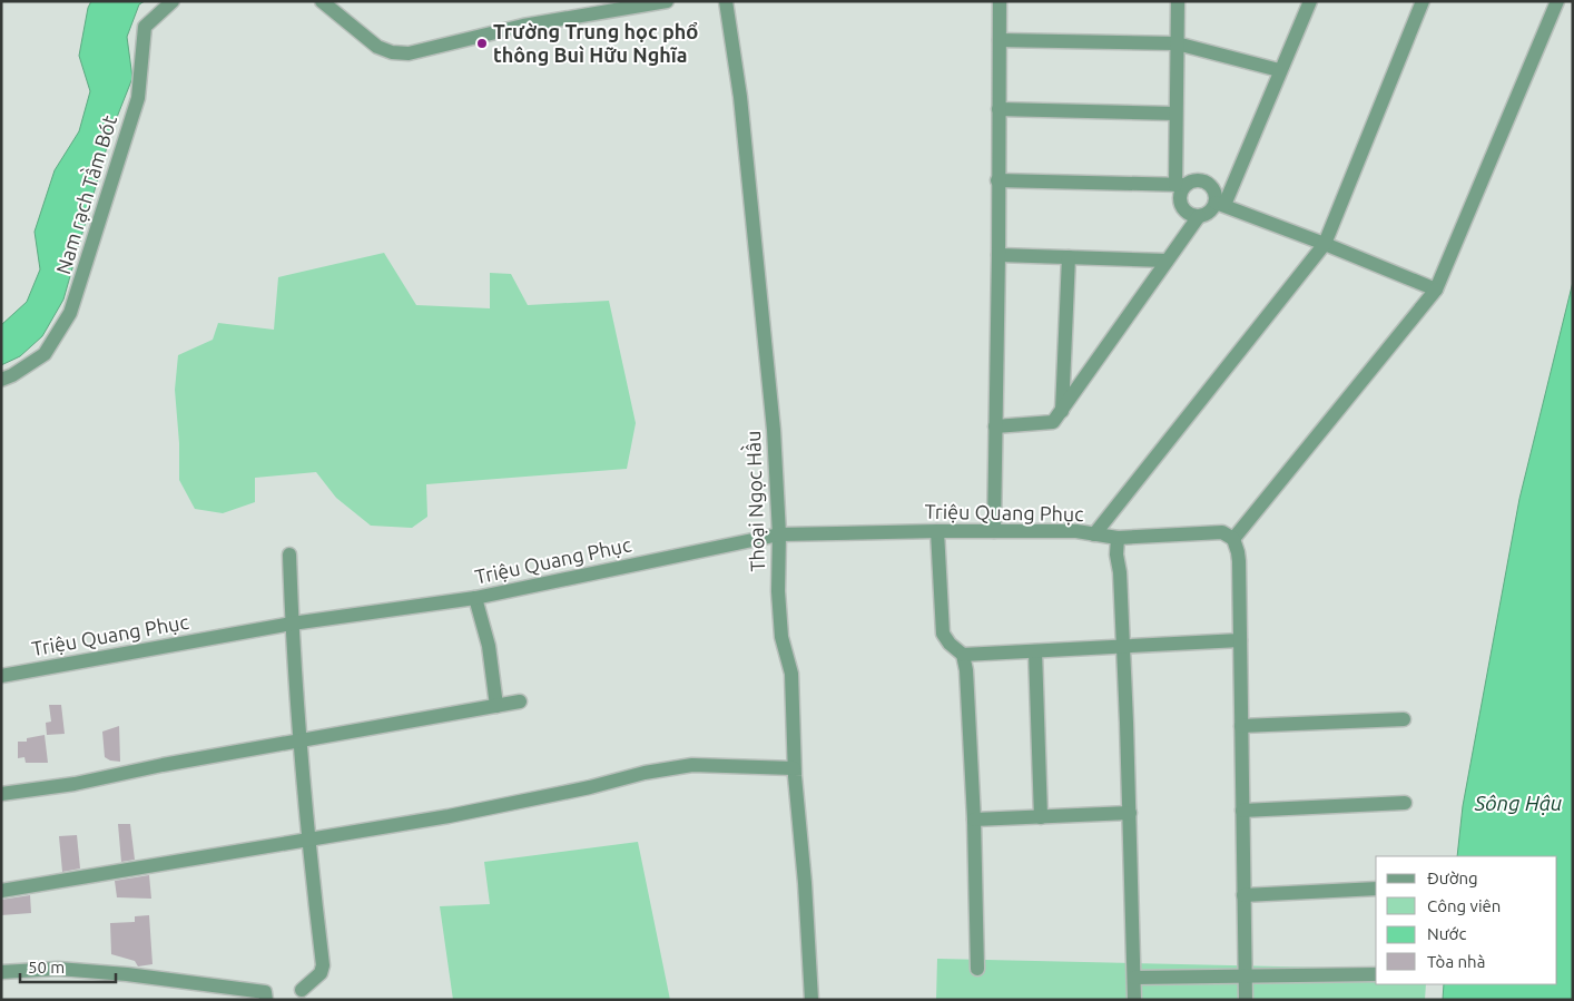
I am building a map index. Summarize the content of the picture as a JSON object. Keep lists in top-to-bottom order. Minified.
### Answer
{"streets":{"street":["Nam rạch Tầm Bót","Thoại Ngọc Hầu","Triệu Quang Phục"]},"crossings":[["Thoại Ngọc Hầu","Triệu Quang Phục"]],"water":["Sông Hậu"],"places":["Trường Trung học phổ thông Buì Hữu Nghĩa"],"legend":["Đường","Công viên","Nước","Tòa nhà"],"scale_bar":"50 m"}
